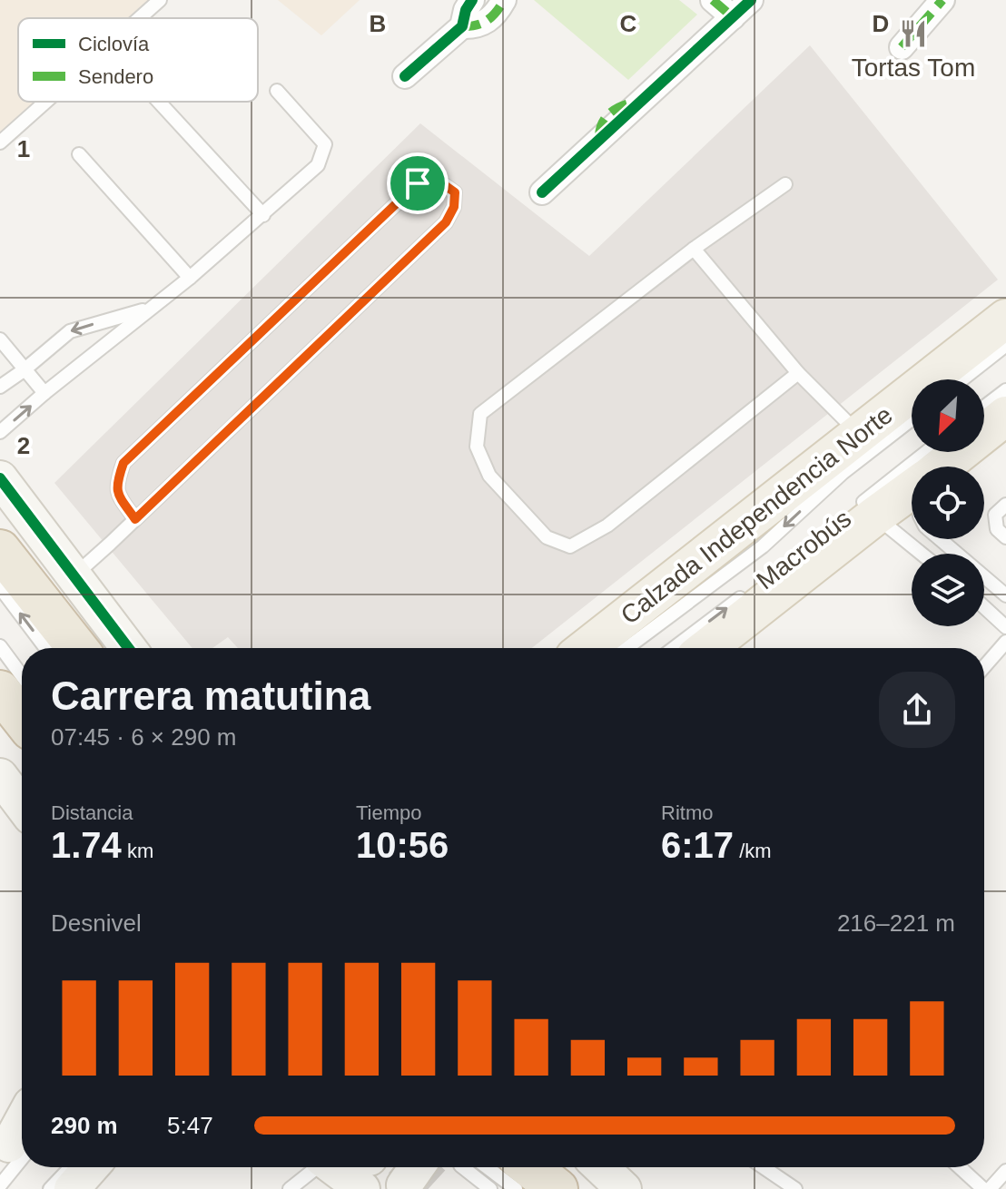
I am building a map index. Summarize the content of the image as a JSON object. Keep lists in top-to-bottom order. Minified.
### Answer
{"streets":{"main road":["Calzada Independencia Norte"],"lane":["Macrobús"]},"places":{"restaurant":["Tortas Tom"]},"legend":["Ciclovía","Sendero"],"north":"bottom left","page":{"heading":["Carrera matutina","07:45 · 6 × 290 m"],"stats":[["Distancia","1.74 km"],["Tiempo","10:56"],["Ritmo","6:17 /km"]],"chart":["Desnivel","216–221 m"],"list":[{"name":"290 m","note":"5:47"}]},"grid":{"columns":["B","C","D"],"rows":["1","2"]}}
